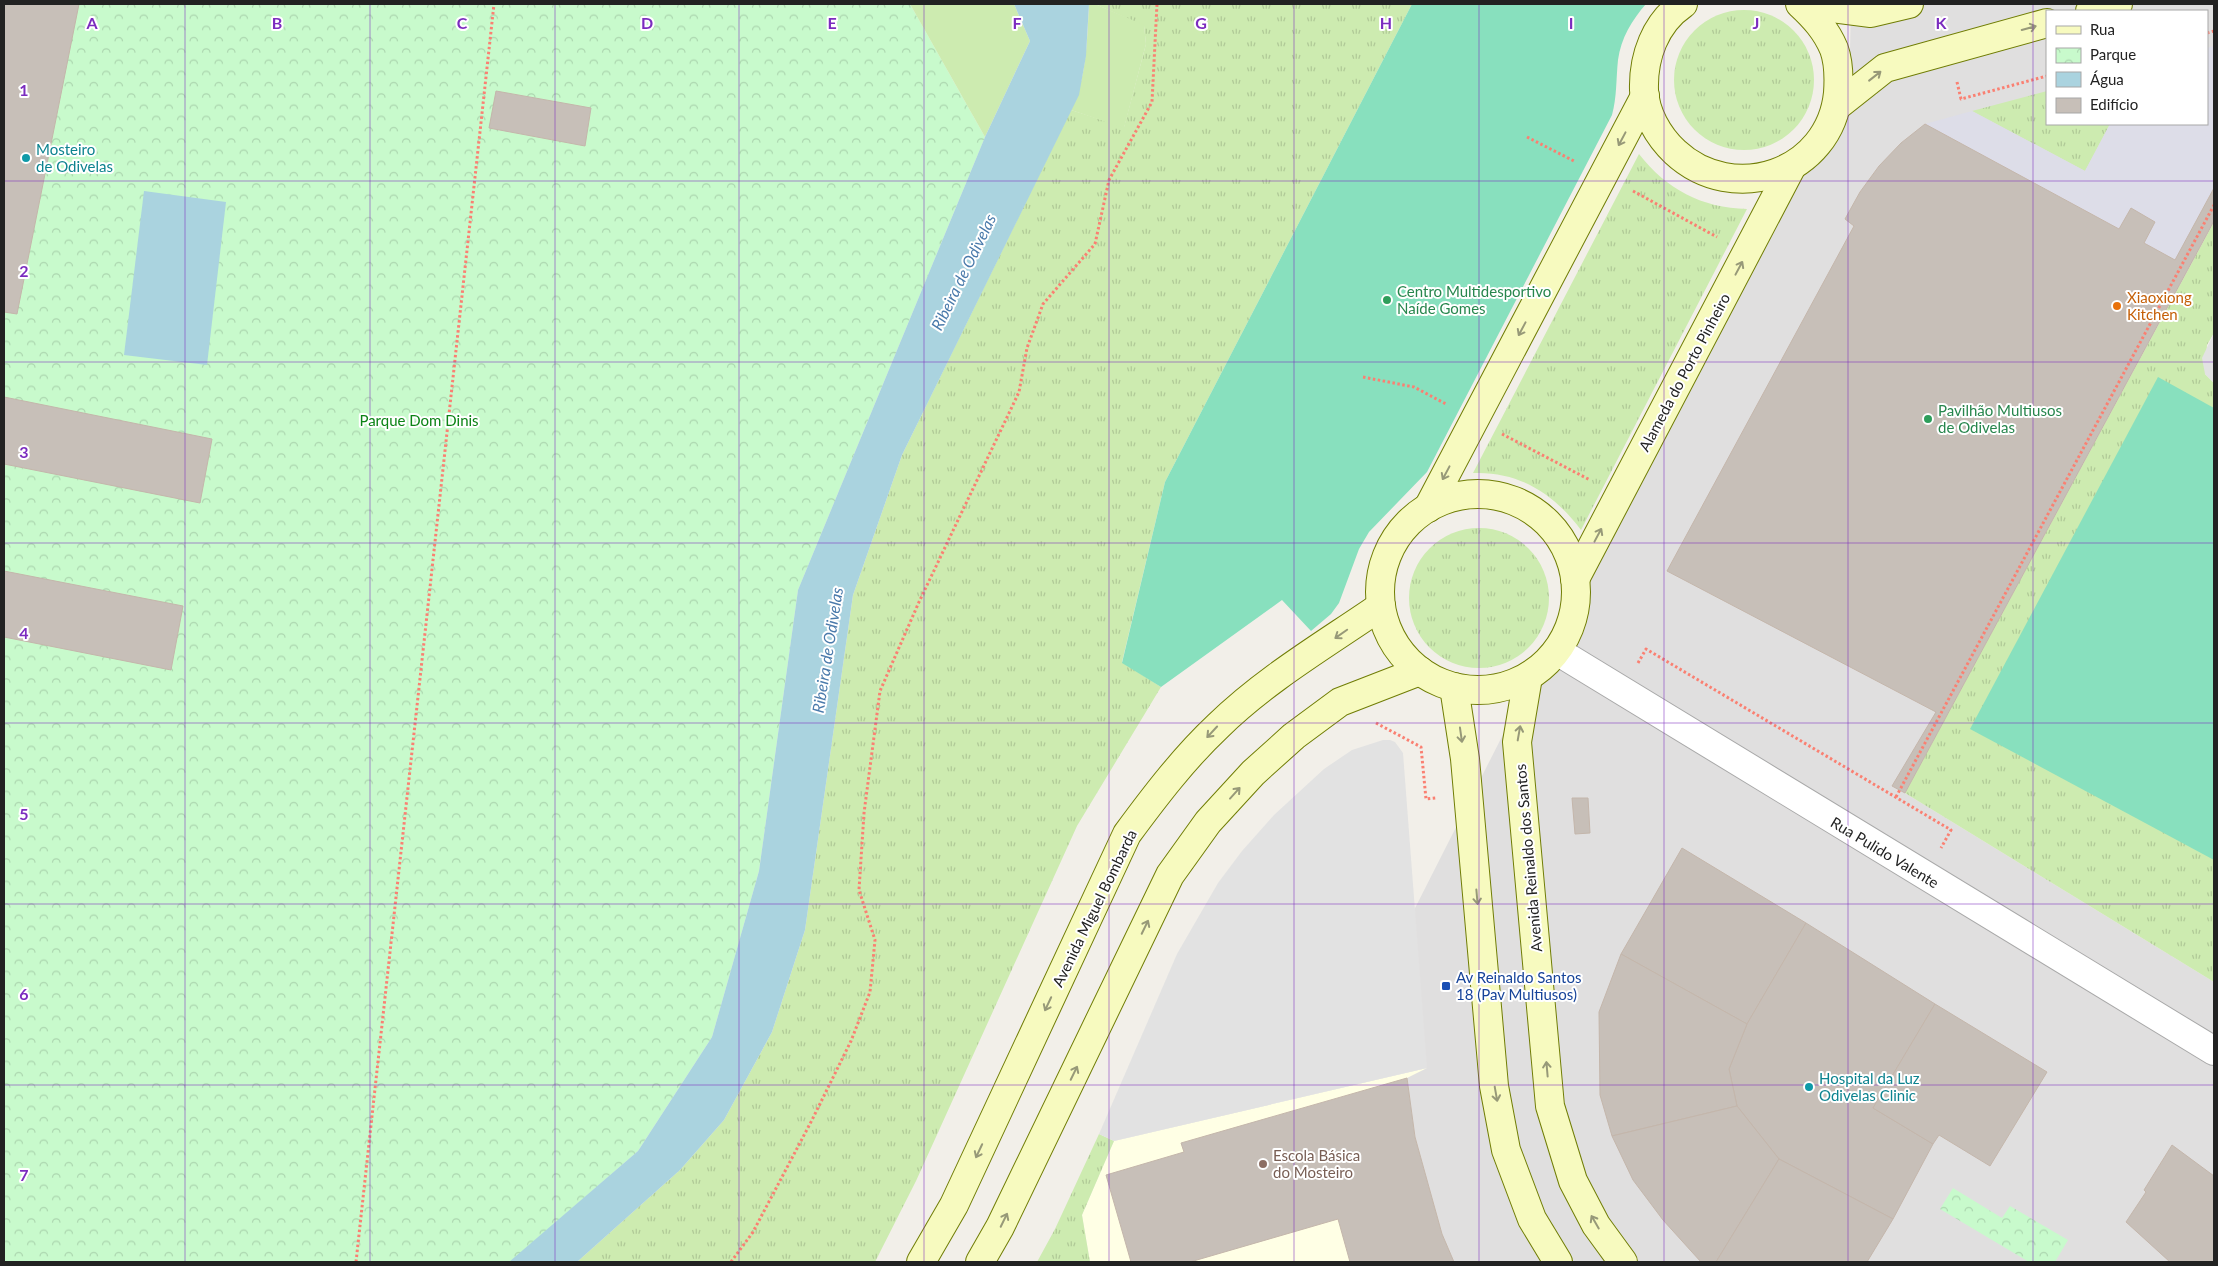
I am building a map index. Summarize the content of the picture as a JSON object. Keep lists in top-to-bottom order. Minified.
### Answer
{"streets":{"main road":["Alameda do Porto Pinheiro","Avenida Reinaldo dos Santos","Avenida Miguel Bombarda"],"street":["Rua Pulido Valente"]},"water":["Ribeira de Odivelas"],"parks":["Parque Dom Dinis"],"places":{"other":["Mosteiro de Odivelas","Centro Multidesportivo Naíde Gomes","Xiaoxiong Kitchen","Pavilhão Multiusos de Odivelas","Hospital da Luz Odivelas Clinic","Escola Básica do Mosteiro"],"transit":["Av Reinaldo Santos 18 (Pav Multiusos)"]},"legend":["Rua","Parque","Água","Edifício"],"grid":{"columns":["A","B","C","D","E","F","G","H","I","J","K"],"rows":["1","2","3","4","5","6","7"]}}
